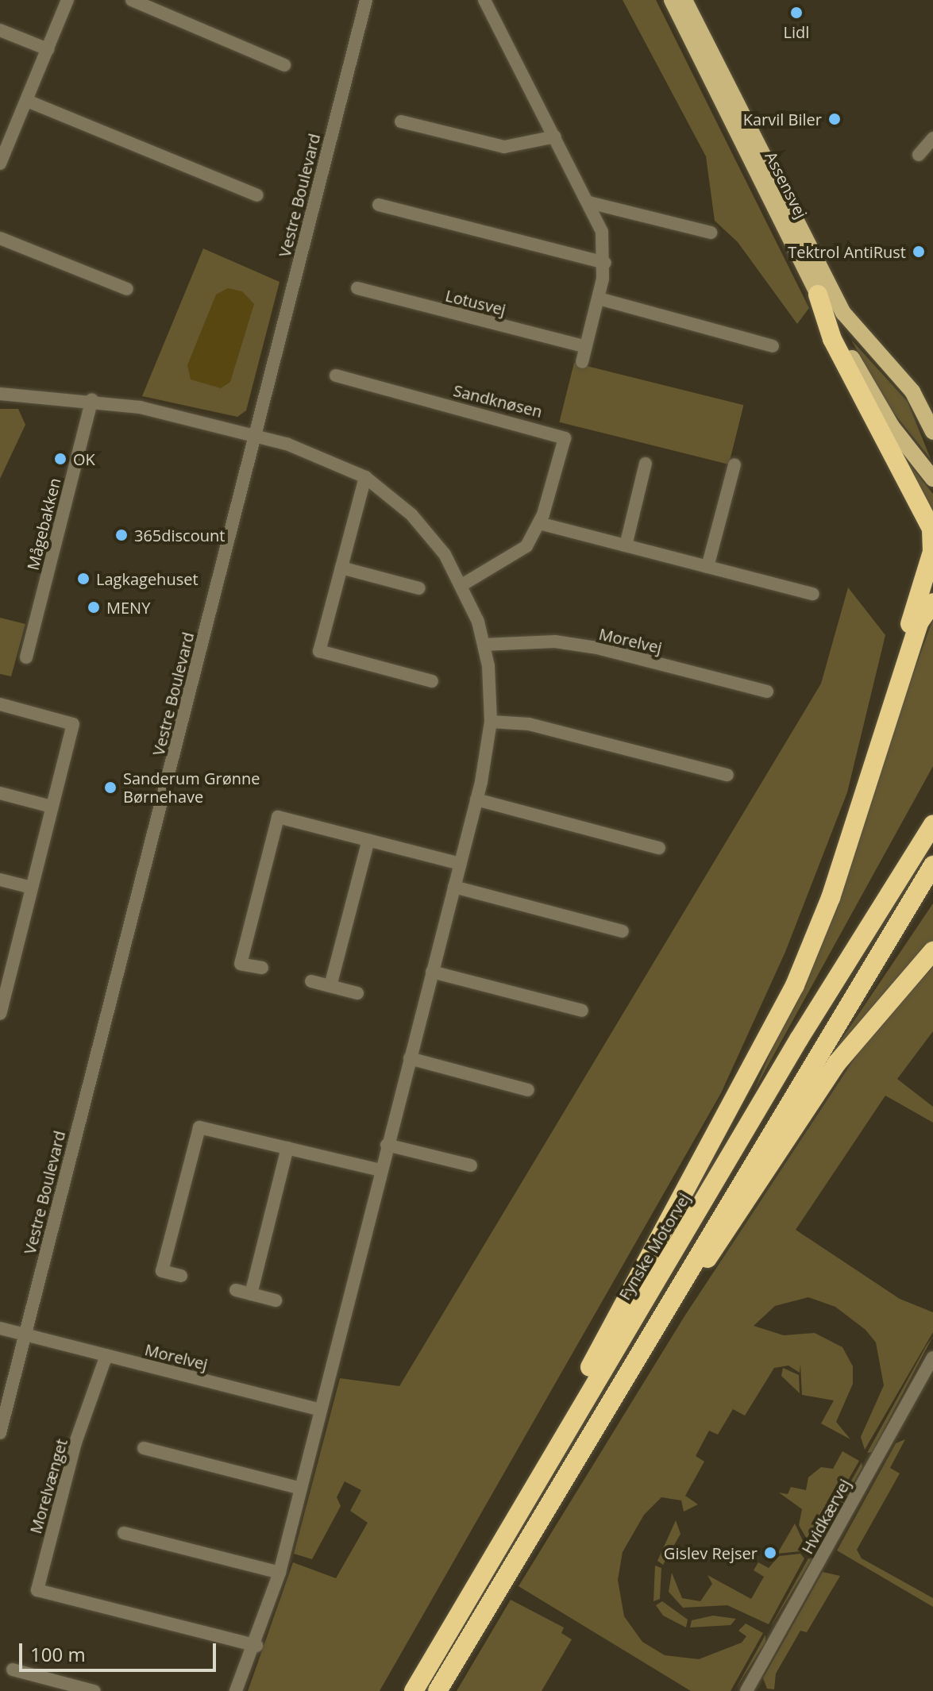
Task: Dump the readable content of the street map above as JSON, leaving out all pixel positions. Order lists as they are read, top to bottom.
{
  "streets": {
    "highway": ["Fynske Motorvej"],
    "main road": ["Assensvej"],
    "street": [
      "Vestre Boulevard",
      "Lotusvej",
      "Sandknøsen",
      "Mågebakken",
      "Morelvej",
      "Morelvænget",
      "Hvidkærvej"
    ]
  },
  "crossings": [
    ["Vestre Boulevard", "Morelvej"],
    ["Morelvej", "Morelvænget"]
  ],
  "places": [
    "Lidl",
    "Karvil Biler",
    "Tektrol AntiRust",
    "OK",
    "365discount",
    "Lagkagehuset",
    "MENY",
    "Sanderum Grønne Børnehave",
    "Gislev Rejser"
  ],
  "scale_bar": "100 m"
}
